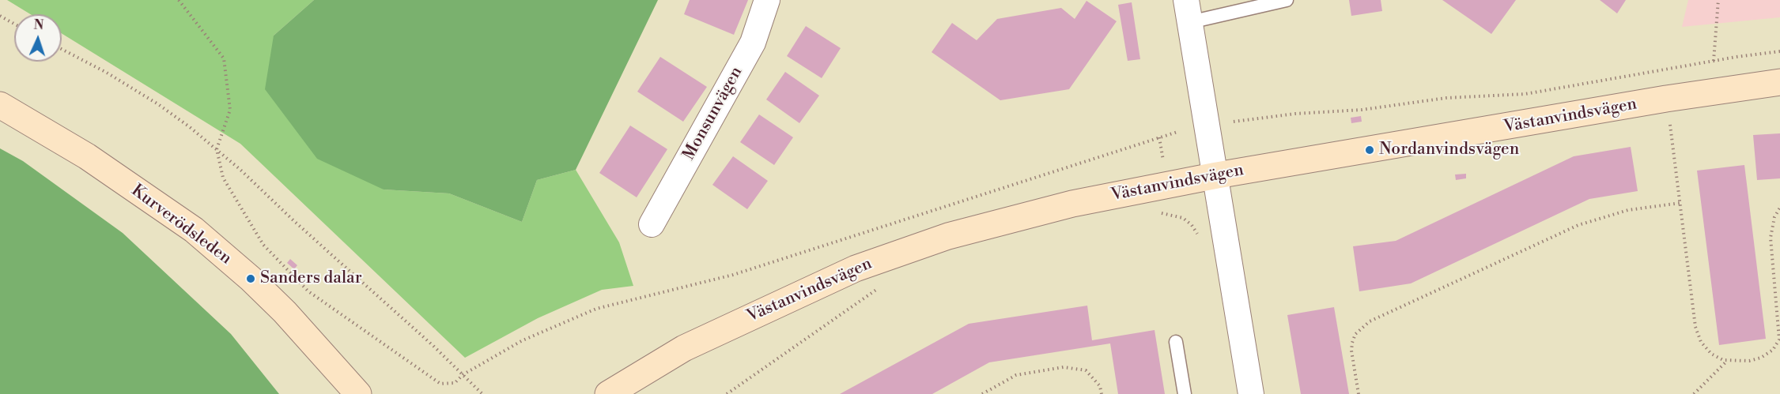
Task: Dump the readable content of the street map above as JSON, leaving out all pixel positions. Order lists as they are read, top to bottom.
{
  "streets": {
    "street": ["Monsunvägen", "Västanvindsvägen", "Kurverödsleden"]
  },
  "places": ["Nordanvindsvägen", "Sanders dalar"],
  "north": "top"
}
